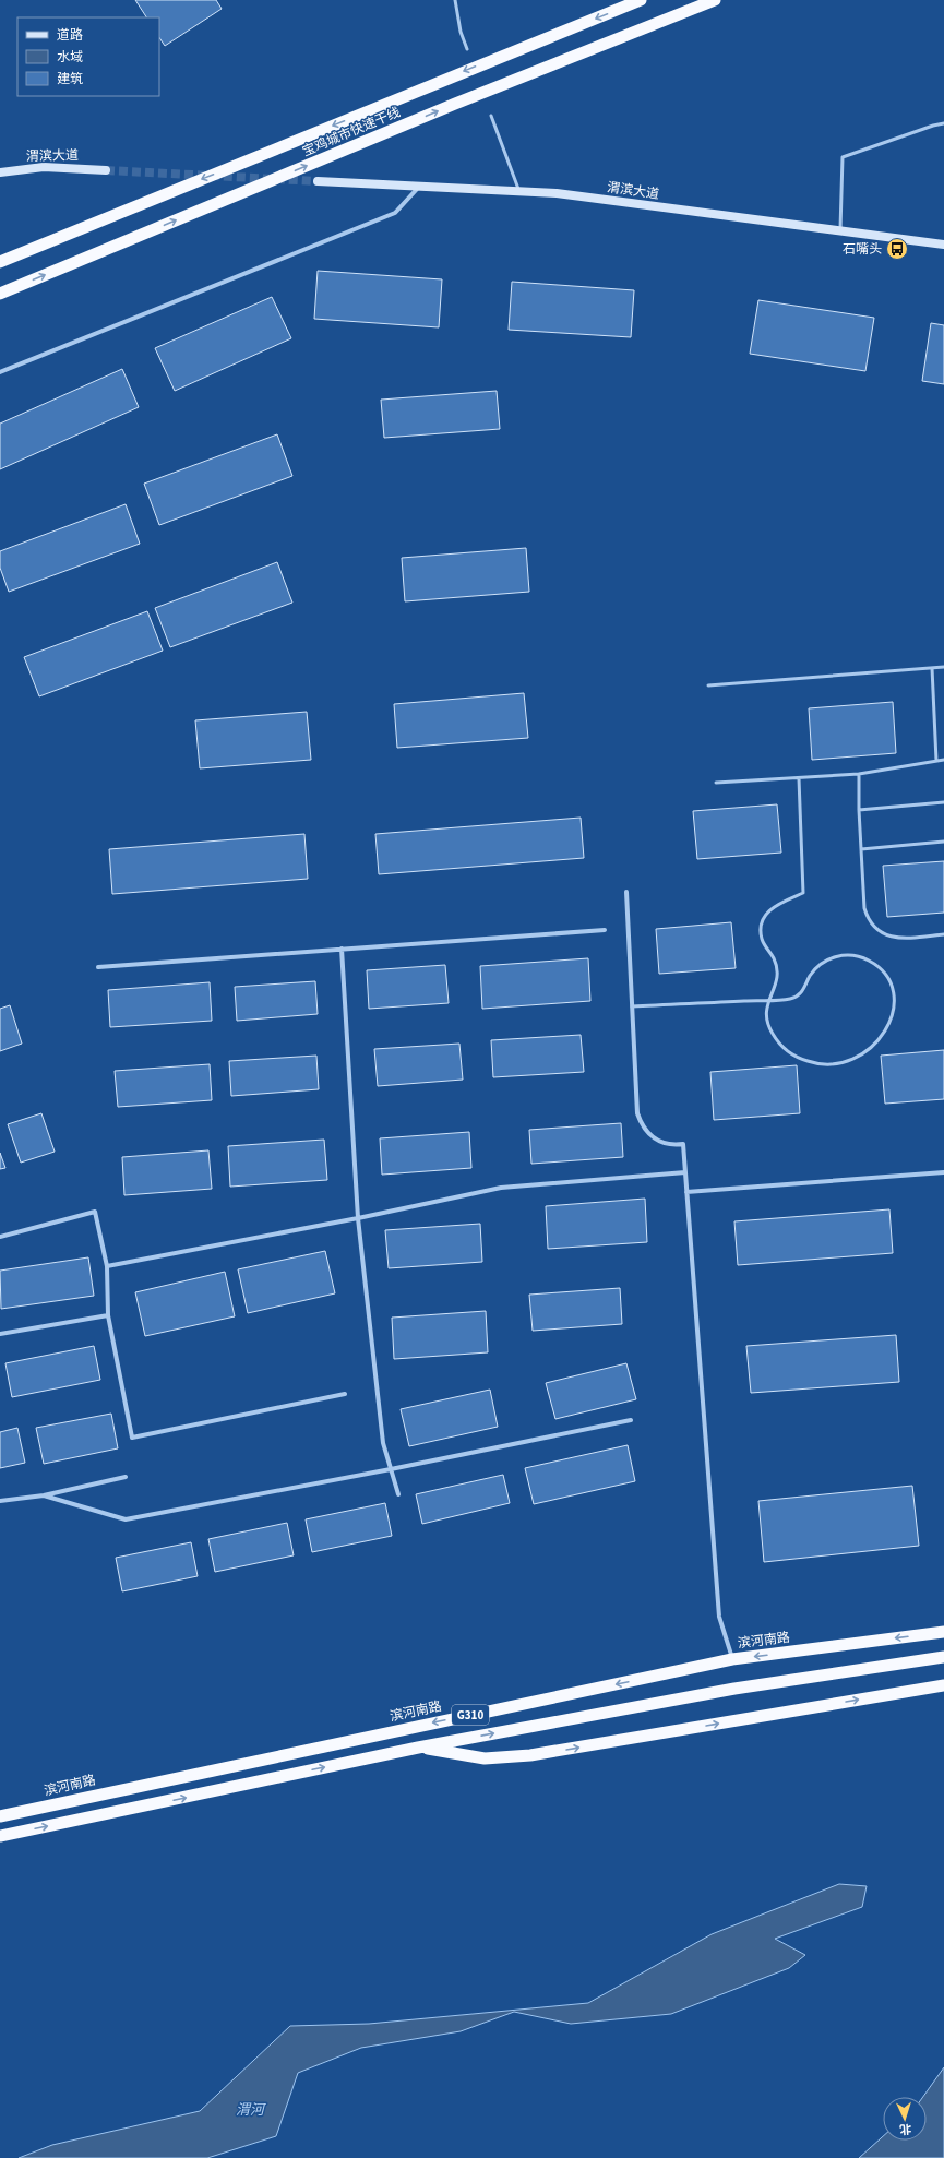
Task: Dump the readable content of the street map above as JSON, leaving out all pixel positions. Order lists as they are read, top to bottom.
{
  "streets": {
    "highway": ["宝鸡城市快速干线", "滨河南路", "G310"],
    "main road": ["渭滨大道"]
  },
  "water": ["渭河"],
  "places": {
    "bus stop": ["石嘴头"]
  },
  "legend": ["道路", "水域", "建筑"],
  "north": "bottom"
}
